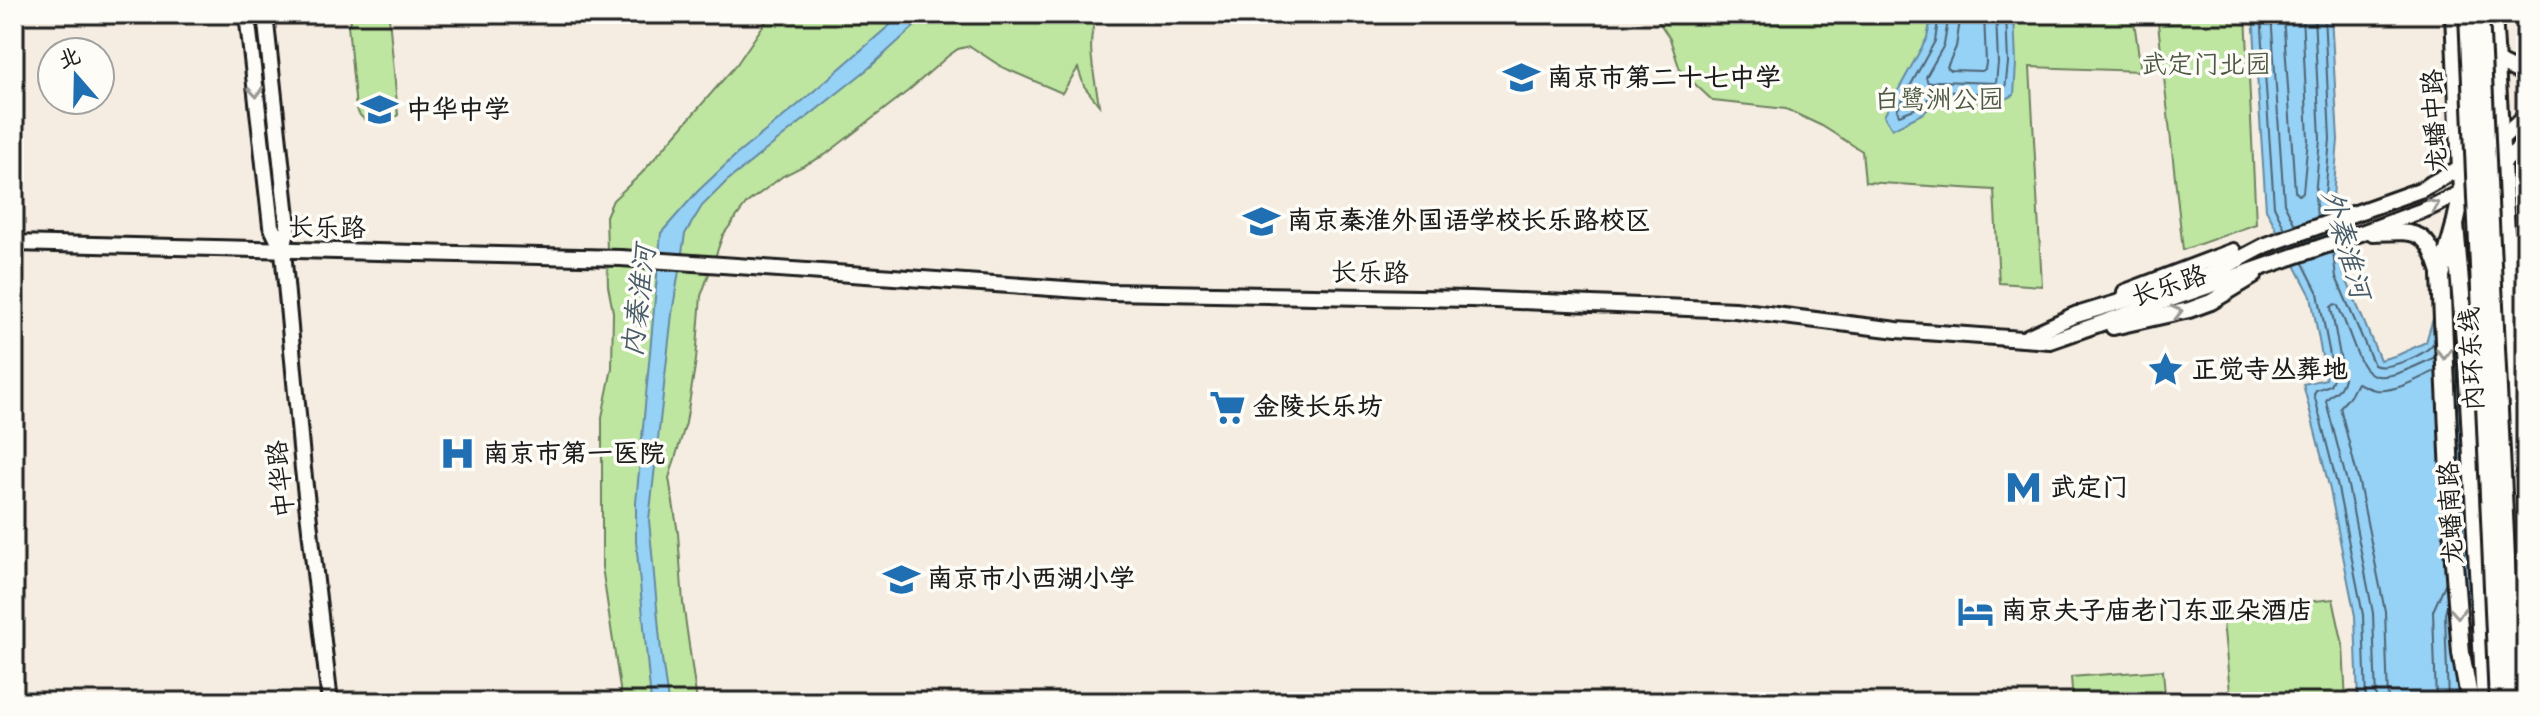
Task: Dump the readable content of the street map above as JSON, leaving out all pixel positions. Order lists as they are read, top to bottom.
{
  "streets": {
    "main road": [
      "龙蟠中路",
      "长乐路",
      "内环东线",
      "中华路",
      "龙蟠南路"
    ]
  },
  "crossings": [
    ["龙蟠中路", "长乐路"],
    ["龙蟠中路", "龙蟠南路"],
    ["长乐路", "中华路"]
  ],
  "water": ["外秦淮河", "内秦淮河"],
  "parks": ["武定门北园", "白鹭洲公园"],
  "places": {
    "school or university": [
      "南京市第二十七中学",
      "中华中学",
      "南京秦淮外国语学校长乐路校区",
      "南京市小西湖小学"
    ],
    "place": ["正觉寺丛葬地"],
    "supermarket": ["金陵长乐坊"],
    "hospital": ["南京市第一医院"],
    "metro station": ["武定门"],
    "hotel": ["南京夫子庙老门东亚朵酒店"]
  },
  "north": "top"
}
